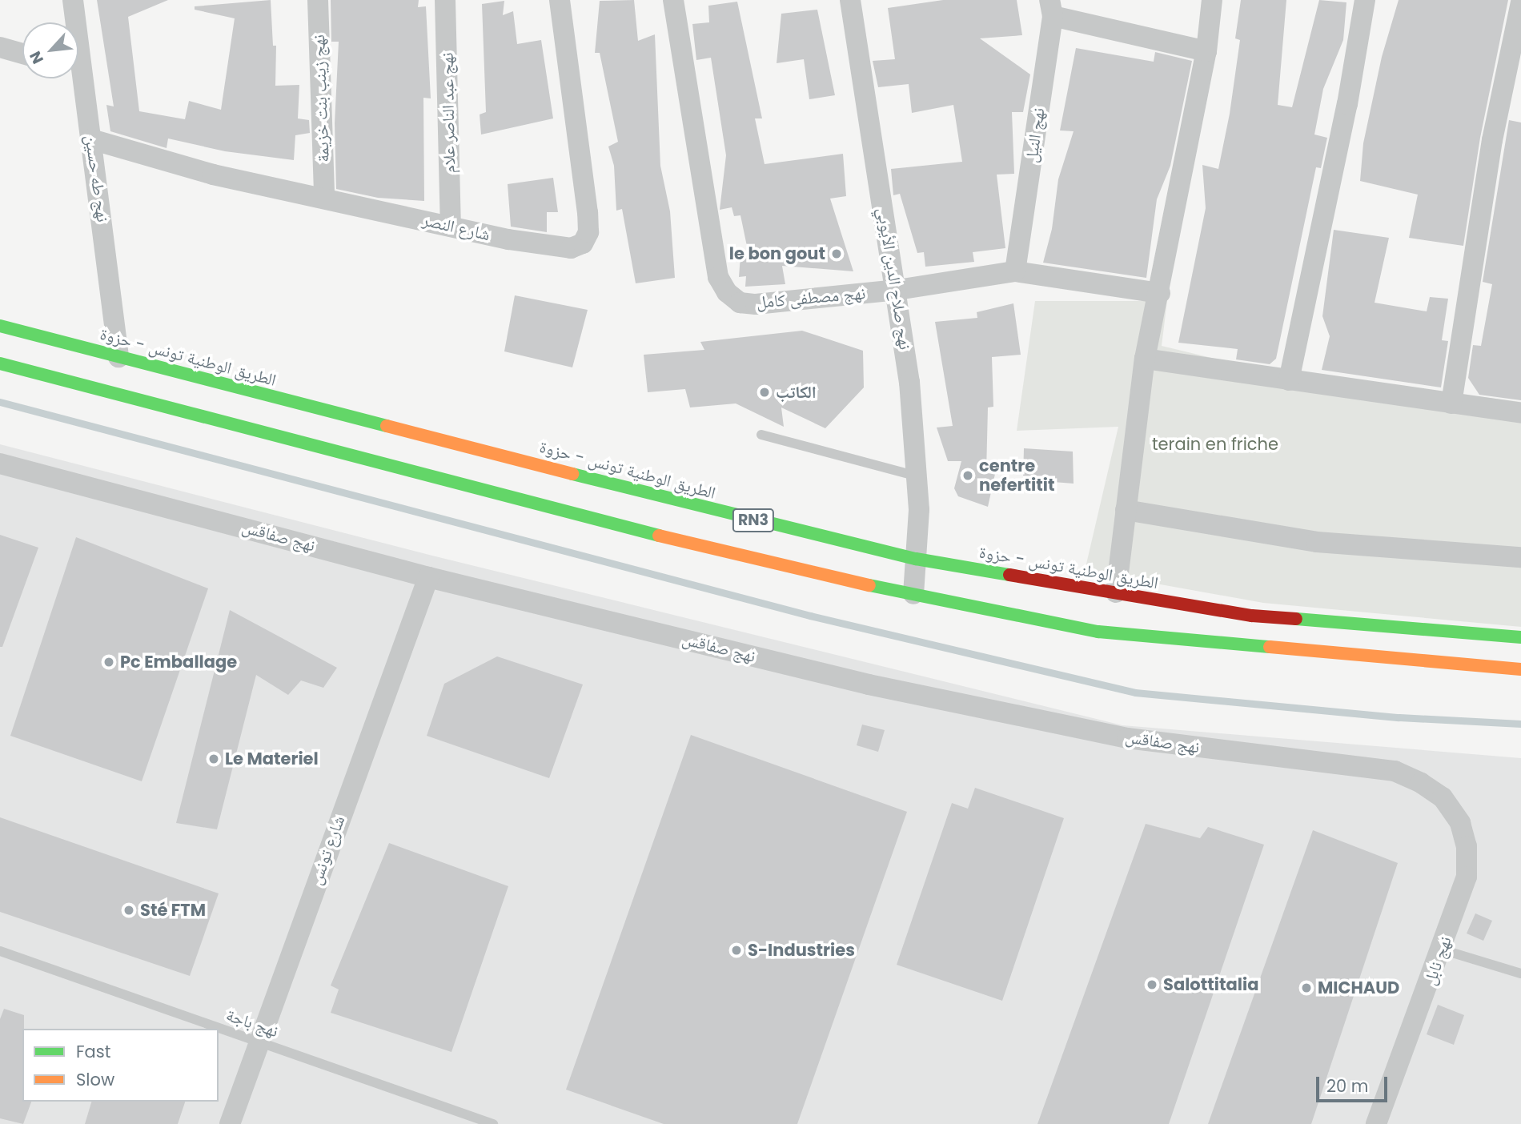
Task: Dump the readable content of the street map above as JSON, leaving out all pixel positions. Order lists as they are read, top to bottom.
{
  "streets": {
    "main road": ["الطريق الوطنية تونس - حزوة", "RN3"],
    "street": [
      "نهج زينب بنت خزيمة",
      "نهج عبد الناصر علام",
      "نهج النيل",
      "نهج طه حسين",
      "شارع النصر",
      "نهج صلاح الدين الأيوبي",
      "نهج مصطفى كامل",
      "نهج صفاقس",
      "شارع تونس",
      "نهج نابل"
    ],
    "lane": ["نهج باجة"]
  },
  "crossings": [
    ["نهج زينب بنت خزيمة", "شارع النصر"],
    ["نهج عبد الناصر علام", "شارع النصر"],
    ["نهج النيل", "نهج مصطفى كامل"],
    ["نهج طه حسين", "شارع النصر"],
    ["نهج طه حسين", "الطريق الوطنية تونس - حزوة"],
    ["نهج صلاح الدين الأيوبي", "نهج مصطفى كامل"],
    ["نهج صلاح الدين الأيوبي", "الطريق الوطنية تونس - حزوة"],
    ["نهج صلاح الدين الأيوبي", "RN3"],
    ["نهج صفاقس", "شارع تونس"],
    ["نهج صفاقس", "نهج نابل"],
    ["شارع تونس", "نهج باجة"]
  ],
  "parks": ["terain en friche"],
  "places": [
    "le bon gout",
    "الكاتب",
    "centre nefertitit",
    "Pc Emballage",
    "Le Materiel",
    "Sté FTM",
    "S-Industries",
    "Salottitalia",
    "MICHAUD"
  ],
  "legend": ["Fast", "Slow"],
  "scale_bar": "20 m",
  "north": "bottom left"
}
